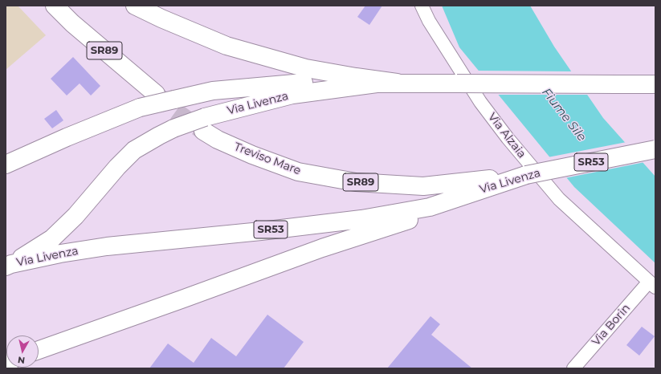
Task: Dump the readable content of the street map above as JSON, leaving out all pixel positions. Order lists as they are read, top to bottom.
{
  "streets": {
    "highway": [
      "SR89",
      "Via Livenza",
      "Treviso Mare",
      "SR53"
    ],
    "street": ["Via Alzaia", "Via Borin"]
  },
  "crossings": [
    ["Via Livenza", "Treviso Mare"],
    ["Via Alzaia", "Via Borin"]
  ],
  "water": ["Fiume Sile"],
  "north": "bottom"
}
